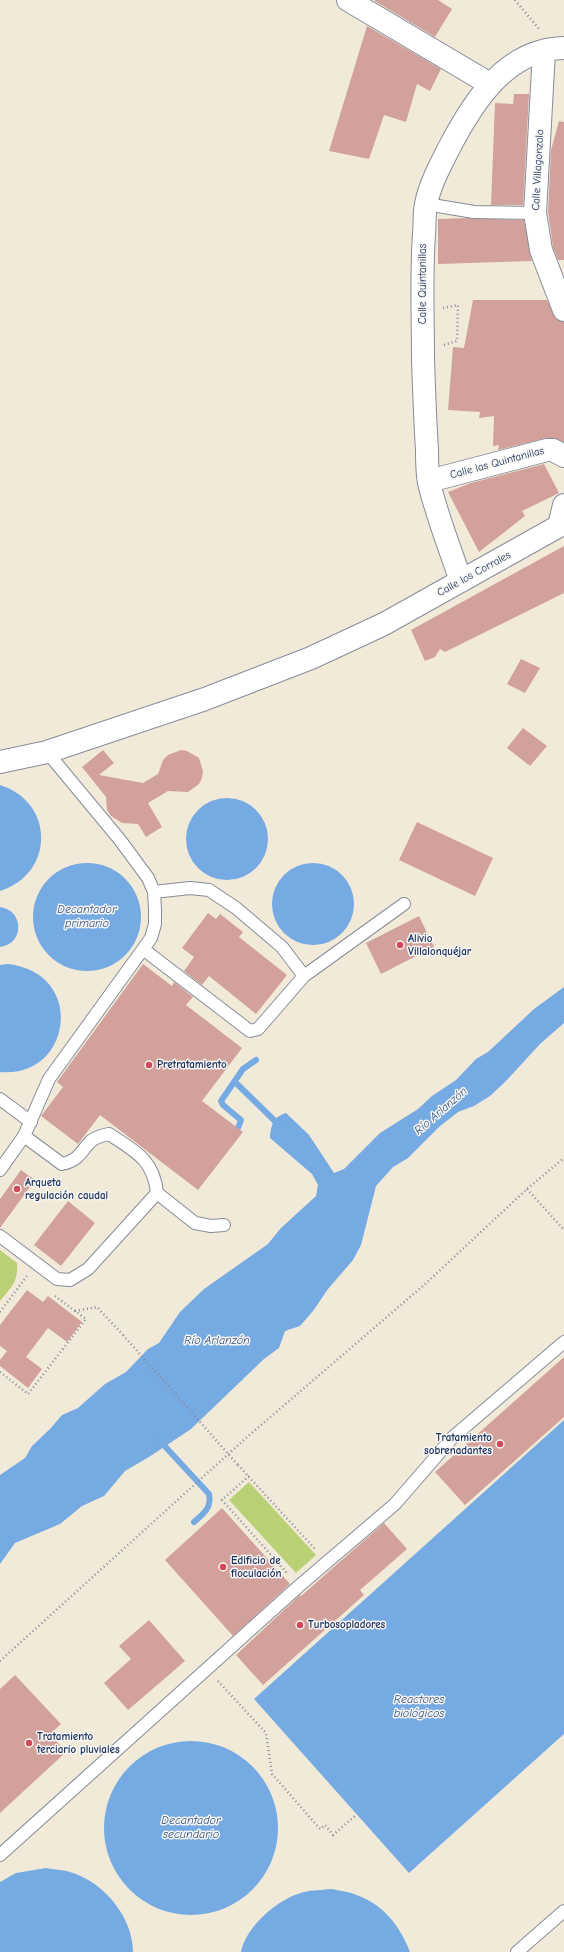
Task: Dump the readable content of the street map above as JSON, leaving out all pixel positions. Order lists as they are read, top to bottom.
{
  "streets": {
    "street": [
      "Calle Villagonzalo",
      "Calle Quintanillas",
      "Calle las Quintanillas",
      "Calle los Corrales"
    ]
  },
  "crossings": [
    ["Calle Villagonzalo", "Calle Quintanillas"],
    ["Calle Quintanillas", "Calle las Quintanillas"],
    ["Calle Quintanillas", "Calle los Corrales"]
  ],
  "water": [
    "Decantador primario",
    "Río Arlanzón",
    "Reactores biológicos",
    "Decantador secundario"
  ],
  "places": [
    "Alivio Villalonquéjar",
    "Pretratamiento",
    "Arqueta regulación caudal",
    "Tratamiento sobrenadantes",
    "Edificio de floculación",
    "Turbosopladores",
    "Tratamiento terciario pluviales"
  ]
}
